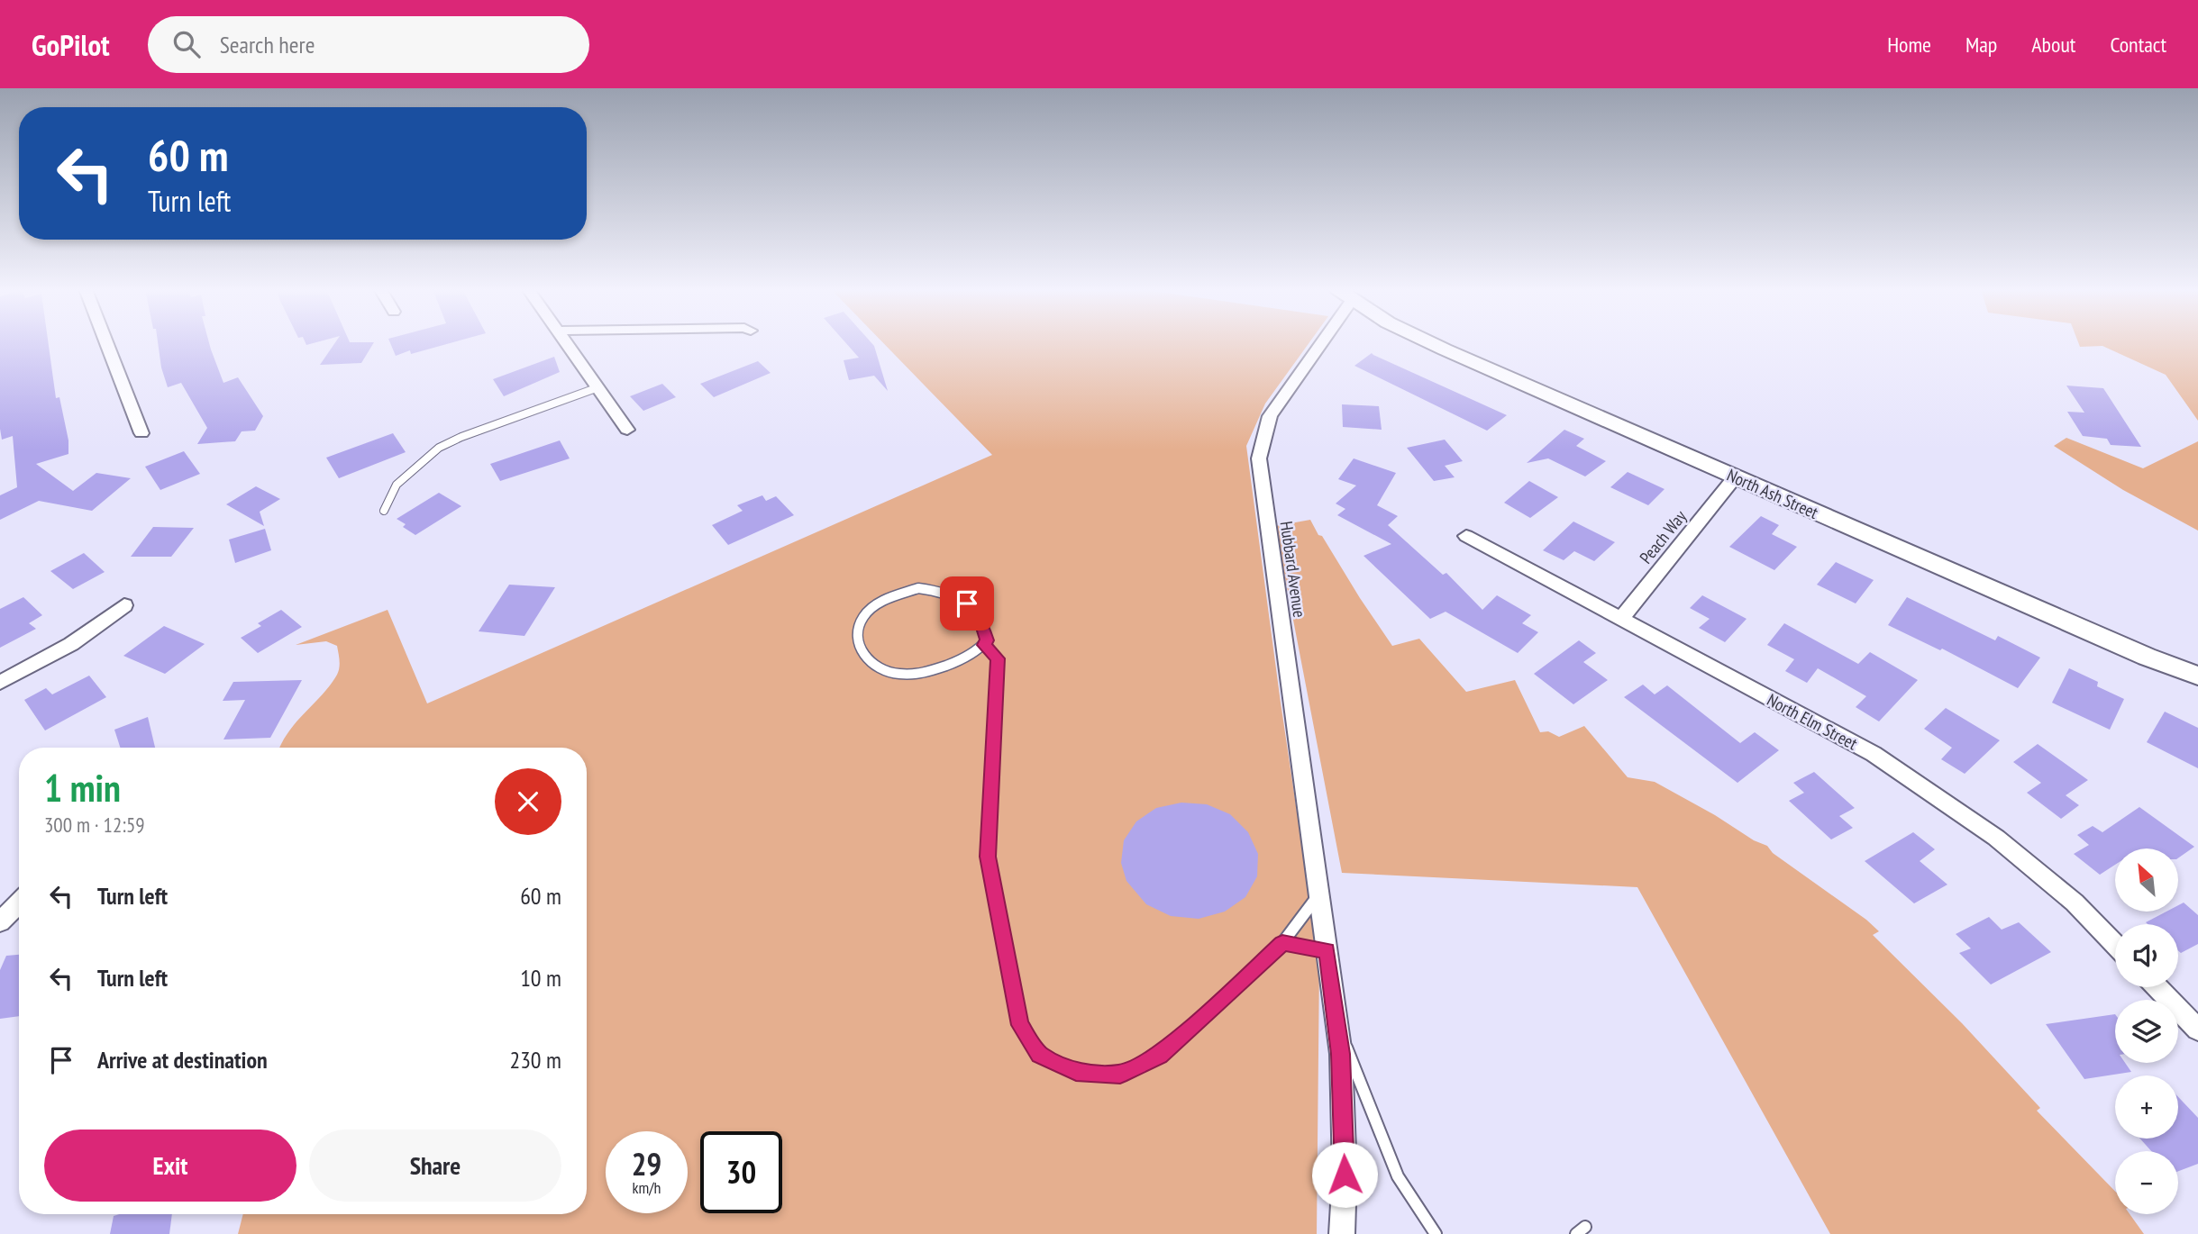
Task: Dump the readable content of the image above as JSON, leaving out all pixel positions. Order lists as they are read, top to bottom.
{
  "streets": {
    "main road": ["North Ash Street"],
    "street": ["Peach Way", "Hubbard Avenue", "North Elm Street"]
  },
  "crossings": [
    ["North Ash Street", "Peach Way"],
    ["Peach Way", "North Elm Street"]
  ],
  "north": "top left",
  "page": {
    "header": "GoPilot",
    "search": "Search here",
    "nav": [
      "Home",
      "Map",
      "About",
      "Contact"
    ],
    "turn": ["60 m", "Turn left"],
    "heading": ["1 min", "300 m · 12:59"],
    "map_buttons": ["+", "−"],
    "list": [
      {
        "name": "Turn left",
        "value": "60 m"
      },
      {
        "name": "Turn left",
        "value": "10 m"
      },
      {
        "name": "Arrive at destination",
        "value": "230 m"
      }
    ],
    "buttons": ["Exit", "Share"],
    "speed": "29 km/h",
    "limit": "30"
  }
}
